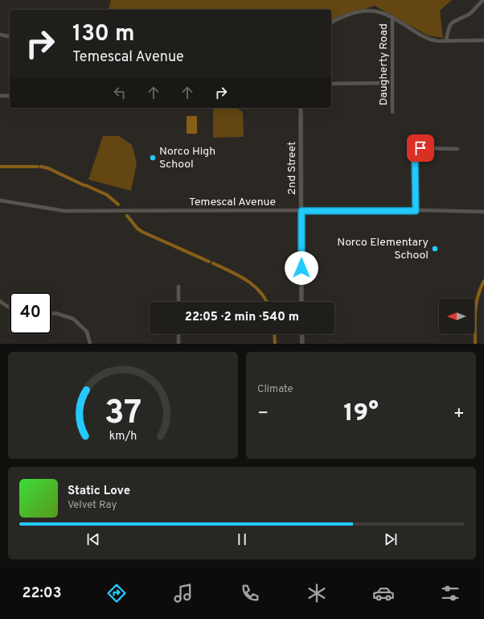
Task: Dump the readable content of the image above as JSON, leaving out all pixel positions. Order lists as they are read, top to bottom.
{
  "streets": {
    "street": ["Daugherty Road", "2nd Street", "Temescal Avenue"]
  },
  "crossings": [
    ["2nd Street", "Temescal Avenue"]
  ],
  "places": ["Norco High School", "Norco Elementary School"],
  "north": "left",
  "page": {
    "turn": ["130 m", "Temescal Avenue"],
    "limit": "40",
    "trip": "22:05 · 2 min · 540 m",
    "tile": "Climate",
    "heat": ["−", "19°", "+"],
    "song": ["Static Love", "Velvet Ray"],
    "tabs": "22:03",
    "gauge": ["37", "km/h"]
  }
}
